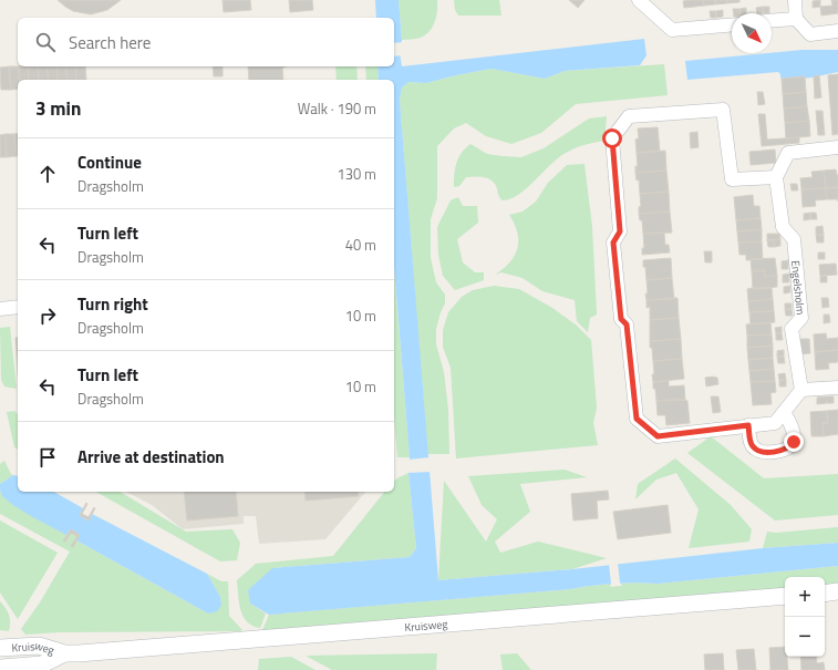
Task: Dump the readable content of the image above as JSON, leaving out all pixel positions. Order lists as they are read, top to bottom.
{
  "streets": {
    "street": ["Engelsholm", "Kruisweg"]
  },
  "north": "bottom right",
  "page": {
    "search": "Search here",
    "heading": ["3 min", "Walk · 190 m"],
    "list": [
      ["Continue", "Dragsholm", "130 m"],
      ["Turn left", "Dragsholm", "40 m"],
      ["Turn right", "Dragsholm", "10 m"],
      ["Turn left", "Dragsholm", "10 m"],
      "Arrive at destination"
    ],
    "map_buttons": ["+", "−"]
  }
}
